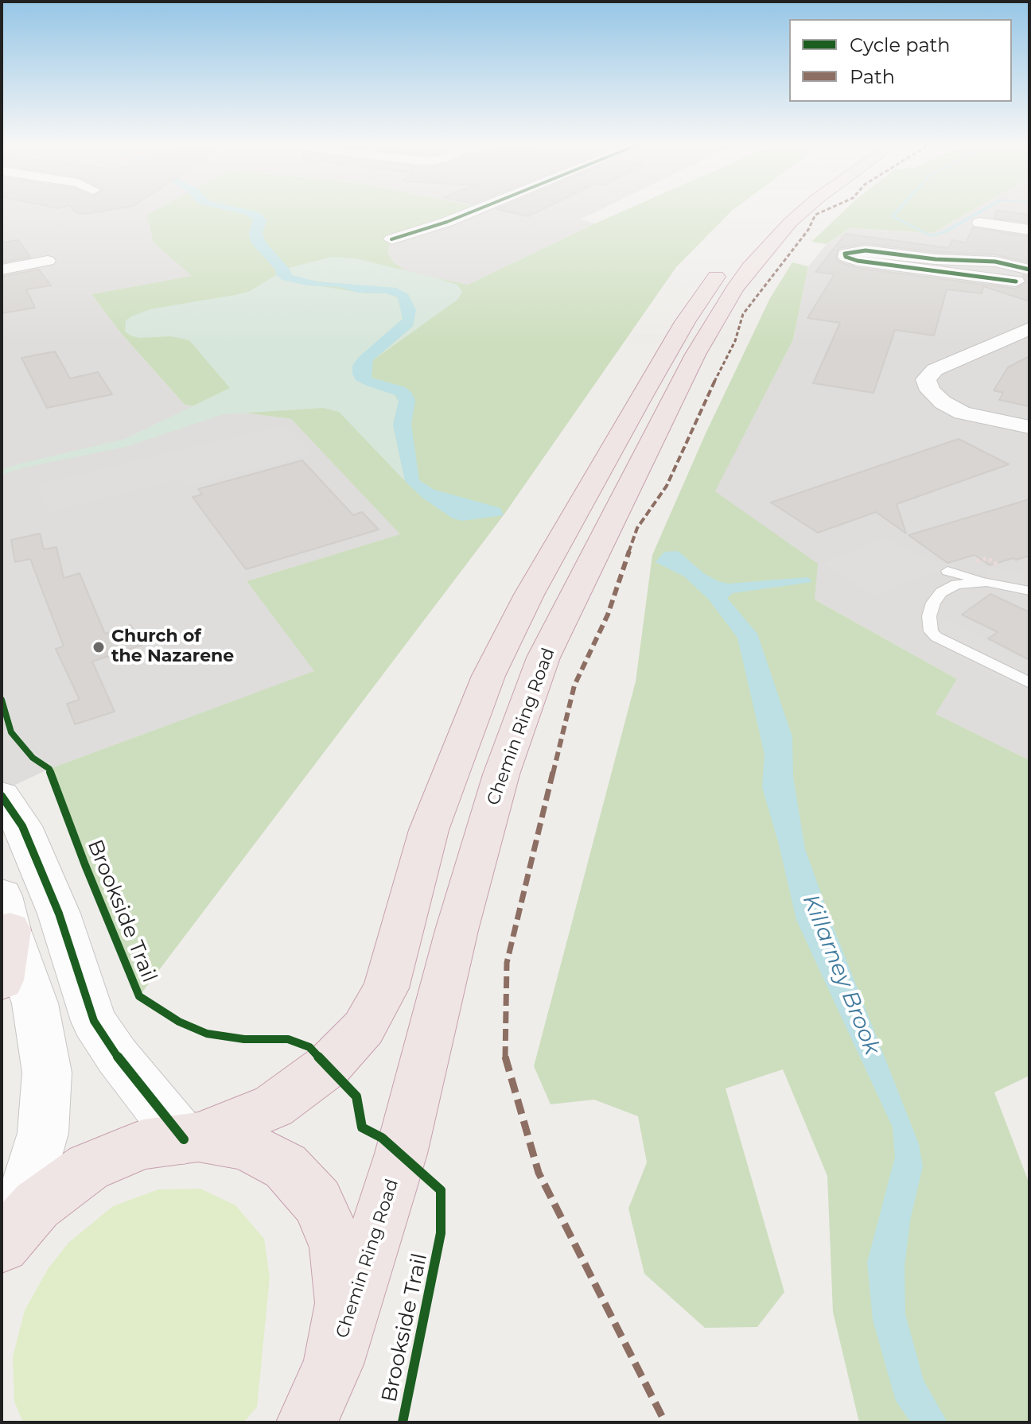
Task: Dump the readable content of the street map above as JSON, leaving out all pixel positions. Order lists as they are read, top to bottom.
{
  "streets": {
    "highway": ["Chemin Ring Road"],
    "cycle path": ["Brookside Trail"]
  },
  "water": ["Killarney Brook"],
  "places": ["Church of the Nazarene"],
  "legend": ["Cycle path", "Path"]
}
